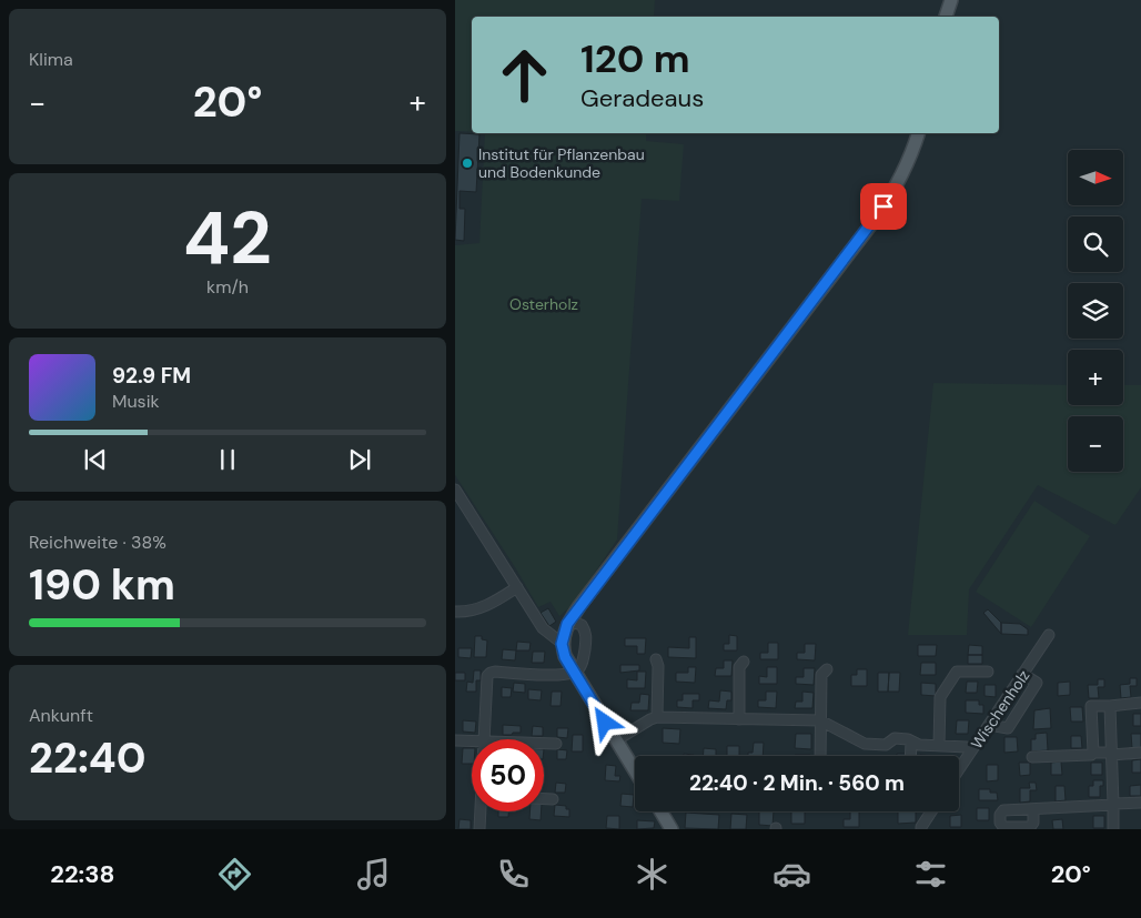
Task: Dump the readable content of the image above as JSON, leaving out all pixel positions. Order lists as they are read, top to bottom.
{
  "streets": {
    "street": ["Wischenholz"]
  },
  "parks": ["Osterholz"],
  "places": ["Institut für Pflanzenbau und Bodenkunde"],
  "north": "right",
  "page": {
    "tile": [
      "Klima",
      ["42", "km/h"],
      ["Reichweite · 38%", "190 km"],
      ["Ankunft", "22:40"]
    ],
    "turn": ["120 m", "Geradeaus"],
    "heat": ["−", "20°", "+"],
    "map_buttons": ["+", "−"],
    "song": ["92.9 FM", "Musik"],
    "limit": "50",
    "trip": "22:40 · 2 Min. · 560 m",
    "tabs": ["22:38", "20°"]
  }
}
